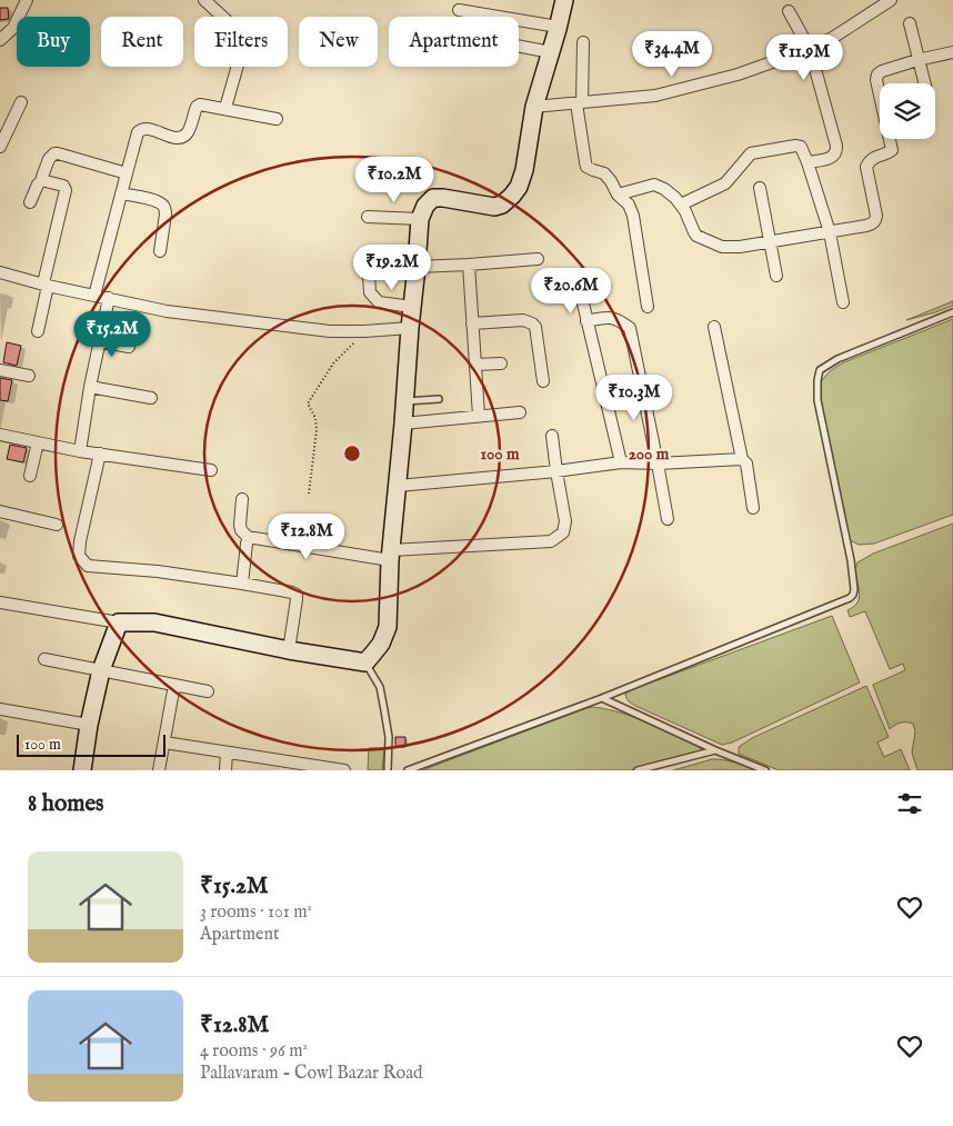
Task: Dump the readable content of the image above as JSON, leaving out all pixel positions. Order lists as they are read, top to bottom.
{
  "scale_bar": "100 m",
  "page": {
    "chip": [
      "Buy",
      "Rent",
      "Filters",
      "New",
      "Apartment"
    ],
    "price": [
      "₹34.4M",
      "₹11.9M",
      "₹10.2M",
      "₹19.2M",
      "₹20.6M",
      "₹15.2M",
      "₹10.3M",
      "₹12.8M"
    ],
    "scale": "100 m",
    "heading": "8 homes",
    "list": [
      {
        "name": "₹15.2M",
        "note": "3 rooms · 101 m² · Apartment"
      },
      {
        "name": "₹12.8M",
        "note": "4 rooms · 96 m² · Pallavaram - Cowl Bazar Road"
      }
    ]
  },
  "rings": ["100 m", "200 m"]
}
